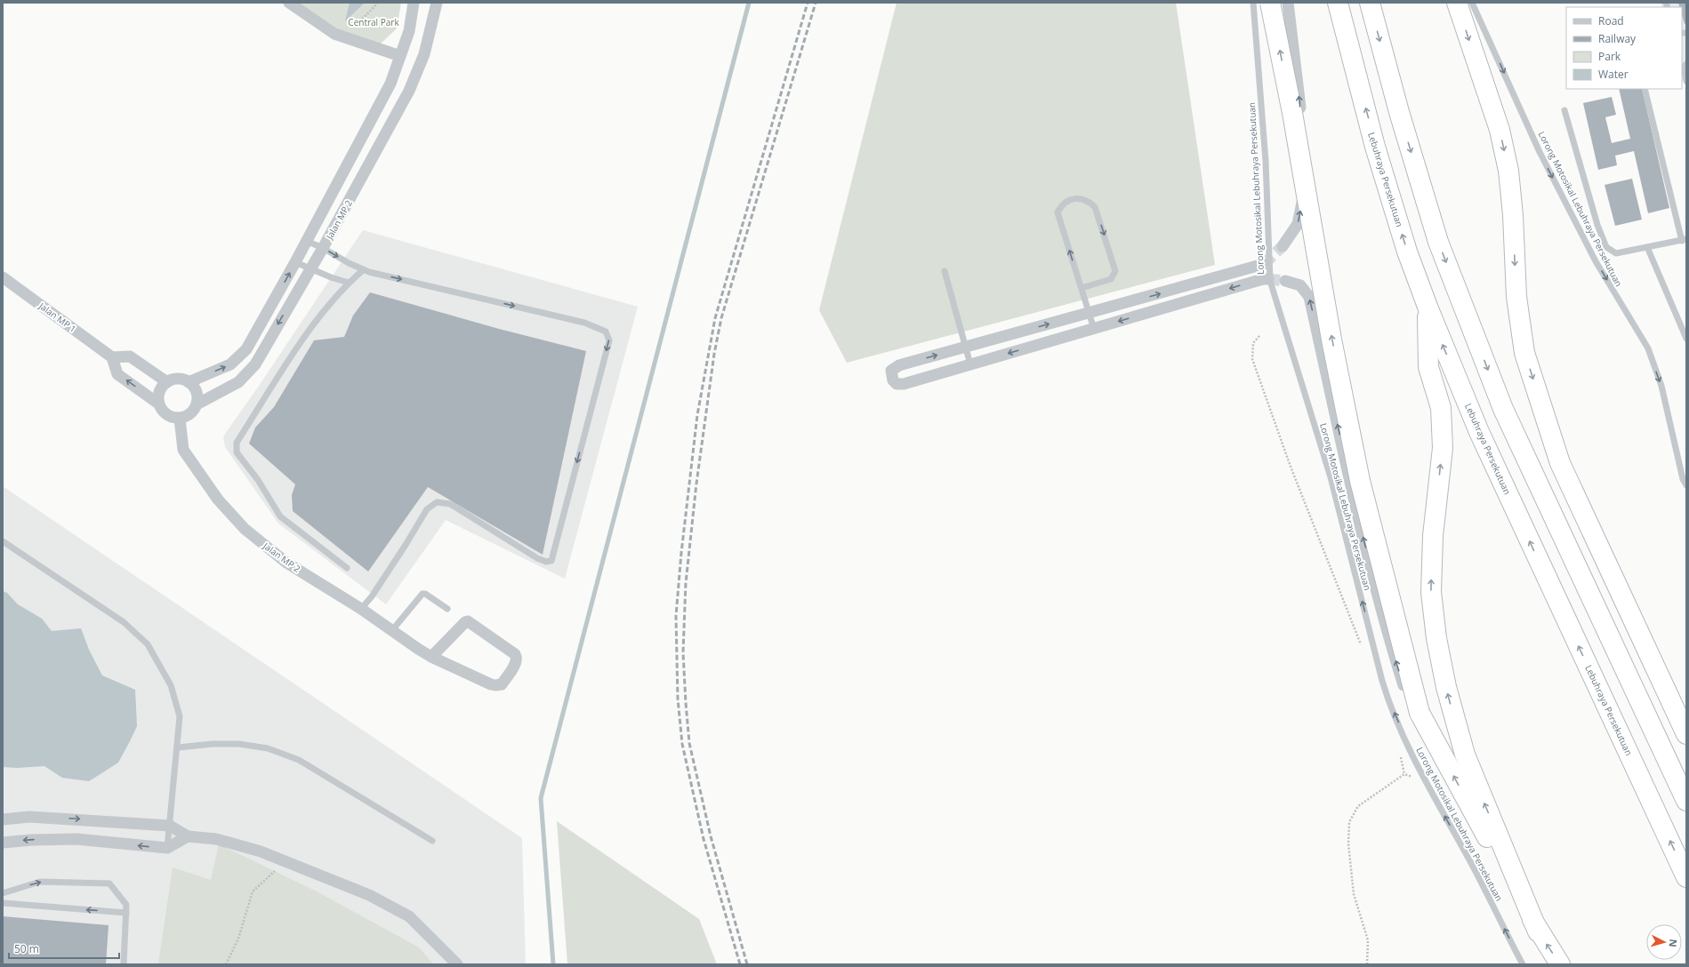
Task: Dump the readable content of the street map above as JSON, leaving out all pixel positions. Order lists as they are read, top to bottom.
{
  "streets": {
    "highway": ["Lebuhraya Persekutuan"],
    "street": ["Jalan MP 2", "Jalan MP 1"],
    "lane": ["Lorong Motosikal Lebuhraya Persekutuan"]
  },
  "parks": ["Central Park"],
  "legend": [
    "Road",
    "Railway",
    "Park",
    "Water"
  ],
  "scale_bar": "50 m",
  "north": "right"
}
